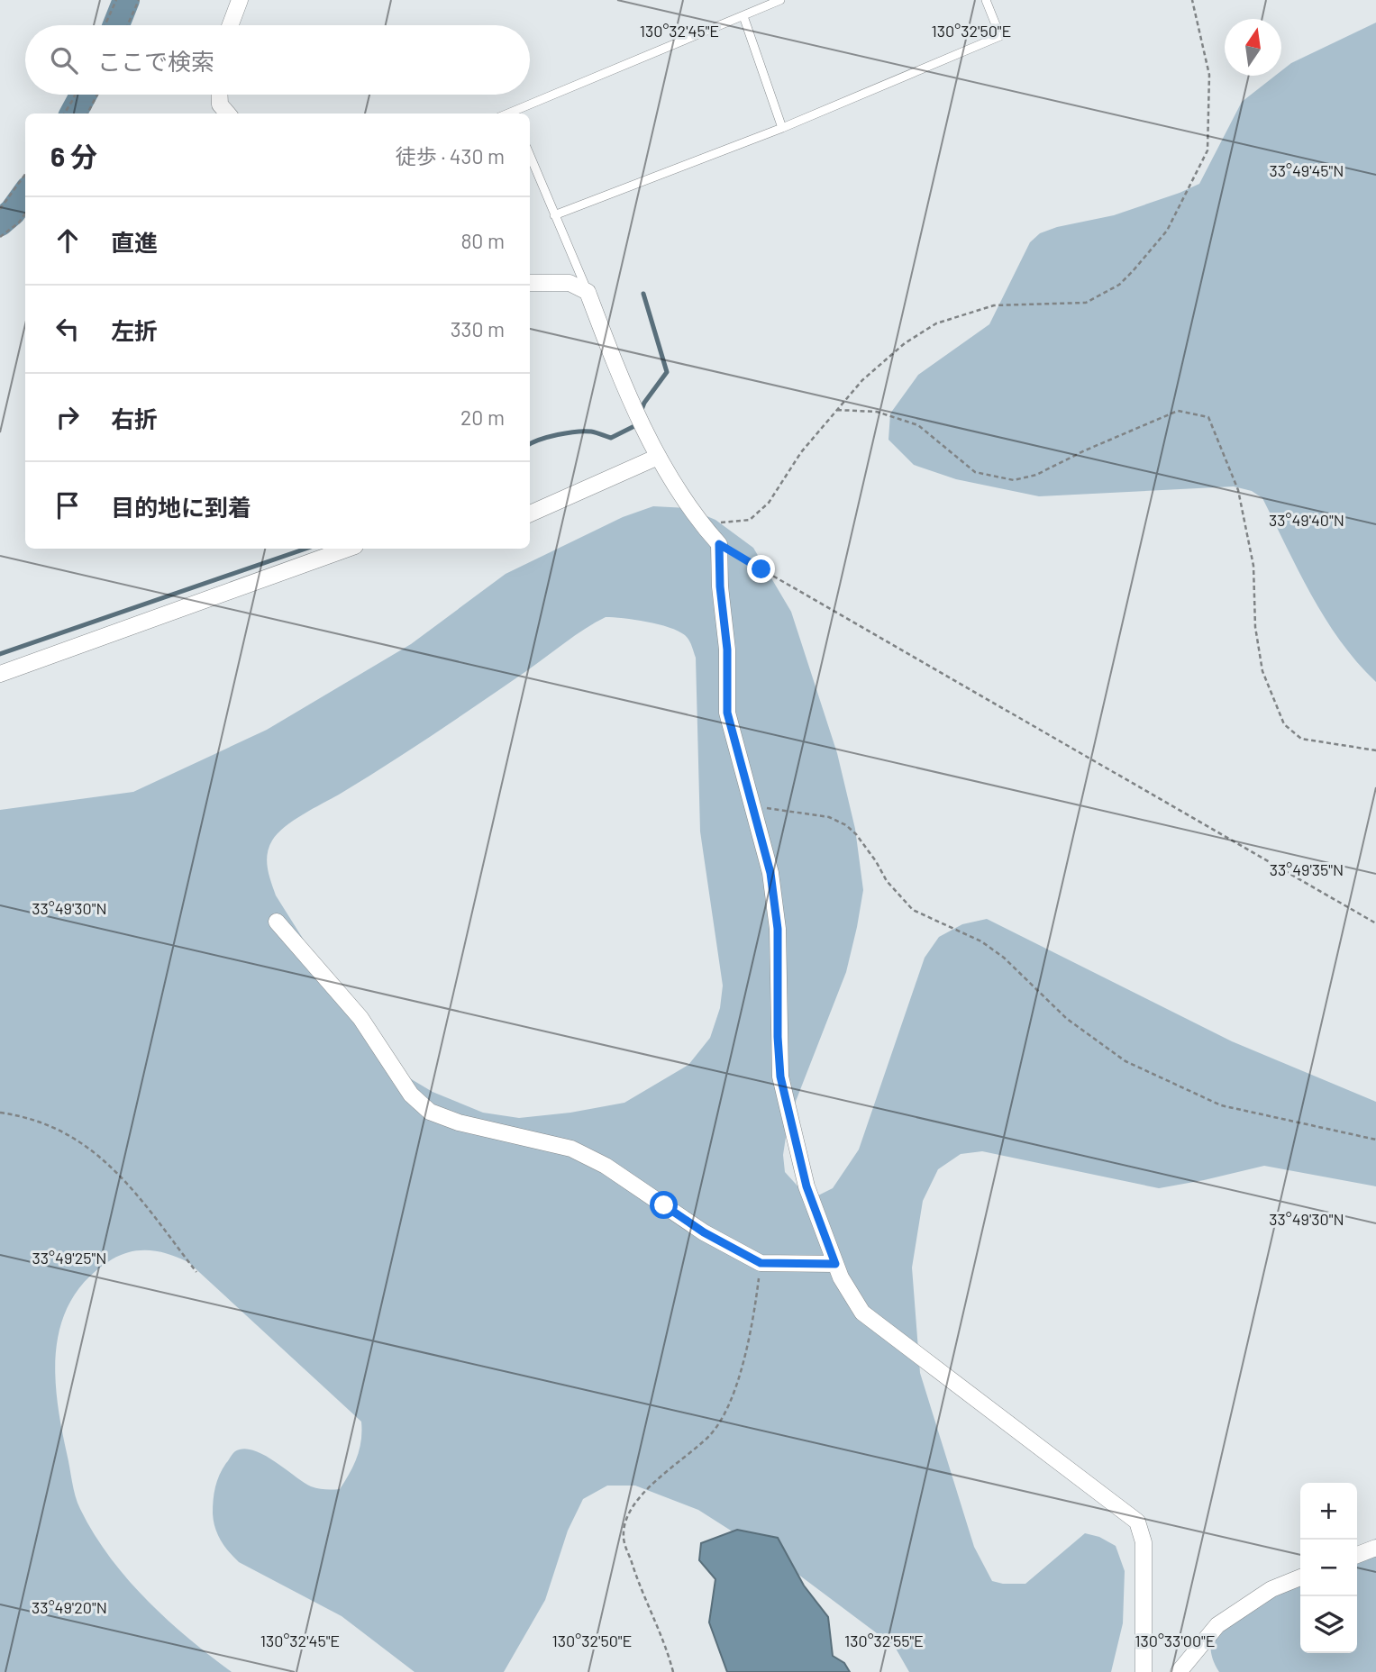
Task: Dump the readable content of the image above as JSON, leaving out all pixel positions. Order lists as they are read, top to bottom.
{
  "north": "top",
  "page": {
    "search": "ここで検索",
    "heading": ["6 分", "徒歩 · 430 m"],
    "list": [
      ["直進", "80 m"],
      ["左折", "330 m"],
      ["右折", "20 m"],
      "目的地に到着"
    ],
    "map_buttons": ["+", "−"]
  },
  "coordinates": [
    "130°32'45\"E",
    "130°32'50\"E",
    "33°49'45\"N",
    "33°49'40\"N",
    "33°49'35\"N",
    "33°49'30\"N",
    "33°49'25\"N",
    "33°49'20\"N",
    "130°32'55\"E",
    "130°33'00\"E"
  ]
}
